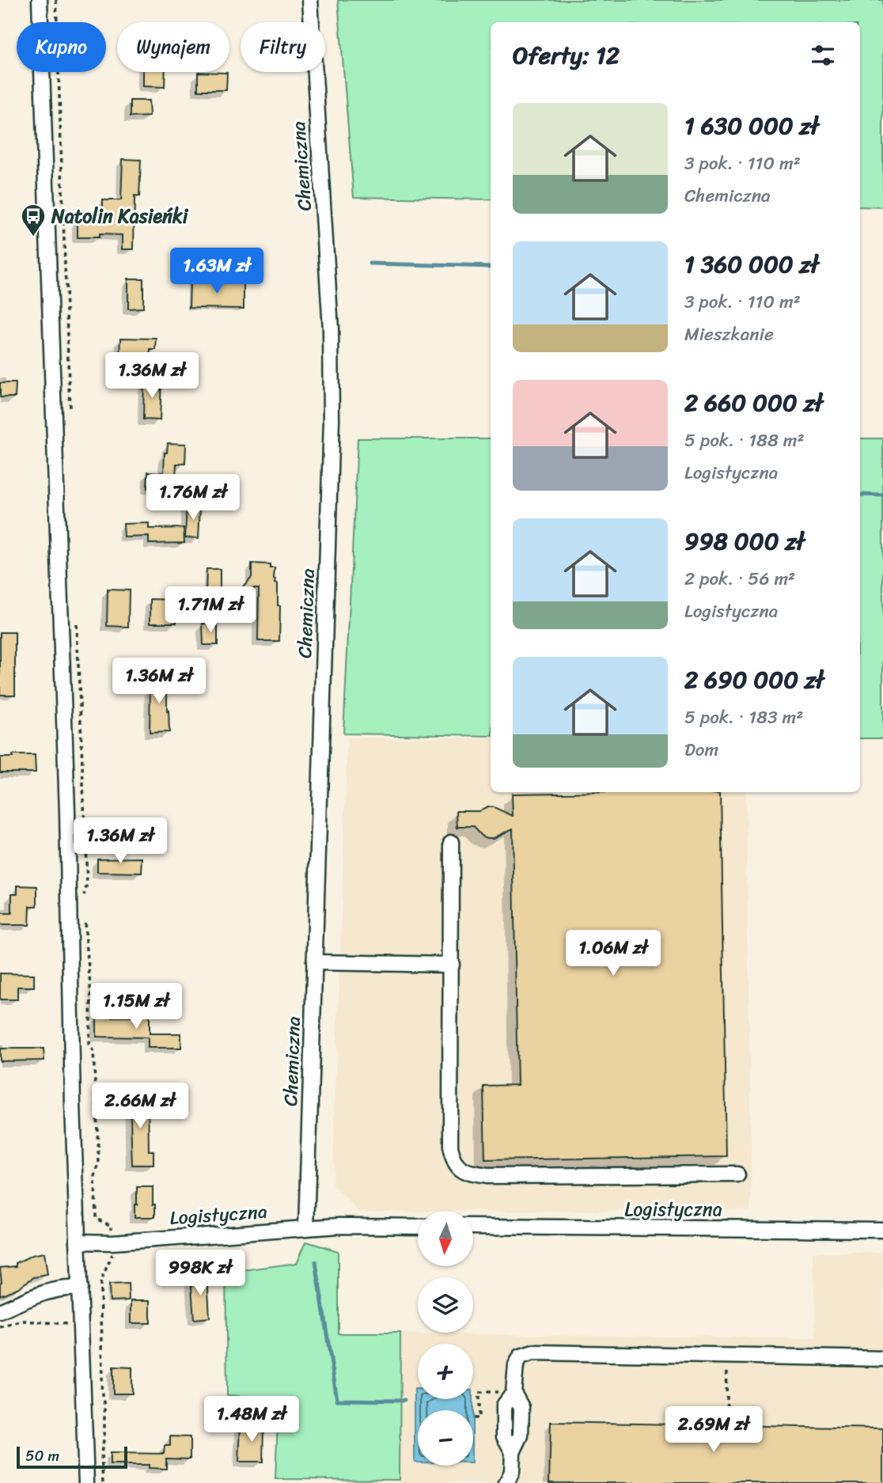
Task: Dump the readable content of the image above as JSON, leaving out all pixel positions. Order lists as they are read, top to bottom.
{
  "streets": {
    "street": ["Chemiczna", "Logistyczna"]
  },
  "crossings": [
    ["Chemiczna", "Logistyczna"]
  ],
  "places": {
    "bus stop": ["Natolin Kasieńki"]
  },
  "scale_bar": "50 m",
  "north": "bottom",
  "page": {
    "chip": ["Kupno", "Wynajem", "Filtry"],
    "heading": "Oferty: 12",
    "list": [
      {
        "name": "1 630 000 zł",
        "note": "3 pok. · 110 m² · Chemiczna"
      },
      {
        "name": "1 360 000 zł",
        "note": "3 pok. · 110 m² · Mieszkanie"
      },
      {
        "name": "2 660 000 zł",
        "note": "5 pok. · 188 m² · Logistyczna"
      },
      {
        "name": "998 000 zł",
        "note": "2 pok. · 56 m² · Logistyczna"
      },
      {
        "name": "2 690 000 zł",
        "note": "5 pok. · 183 m² · Dom"
      }
    ],
    "price": [
      "1.63M zł",
      "1.36M zł",
      "1.76M zł",
      "1.71M zł",
      "1.36M zł",
      "1.36M zł",
      "1.06M zł",
      "1.15M zł",
      "2.66M zł",
      "998K zł",
      "1.48M zł",
      "2.69M zł"
    ],
    "map_buttons": ["+", "−"],
    "scale": "50 m"
  }
}
